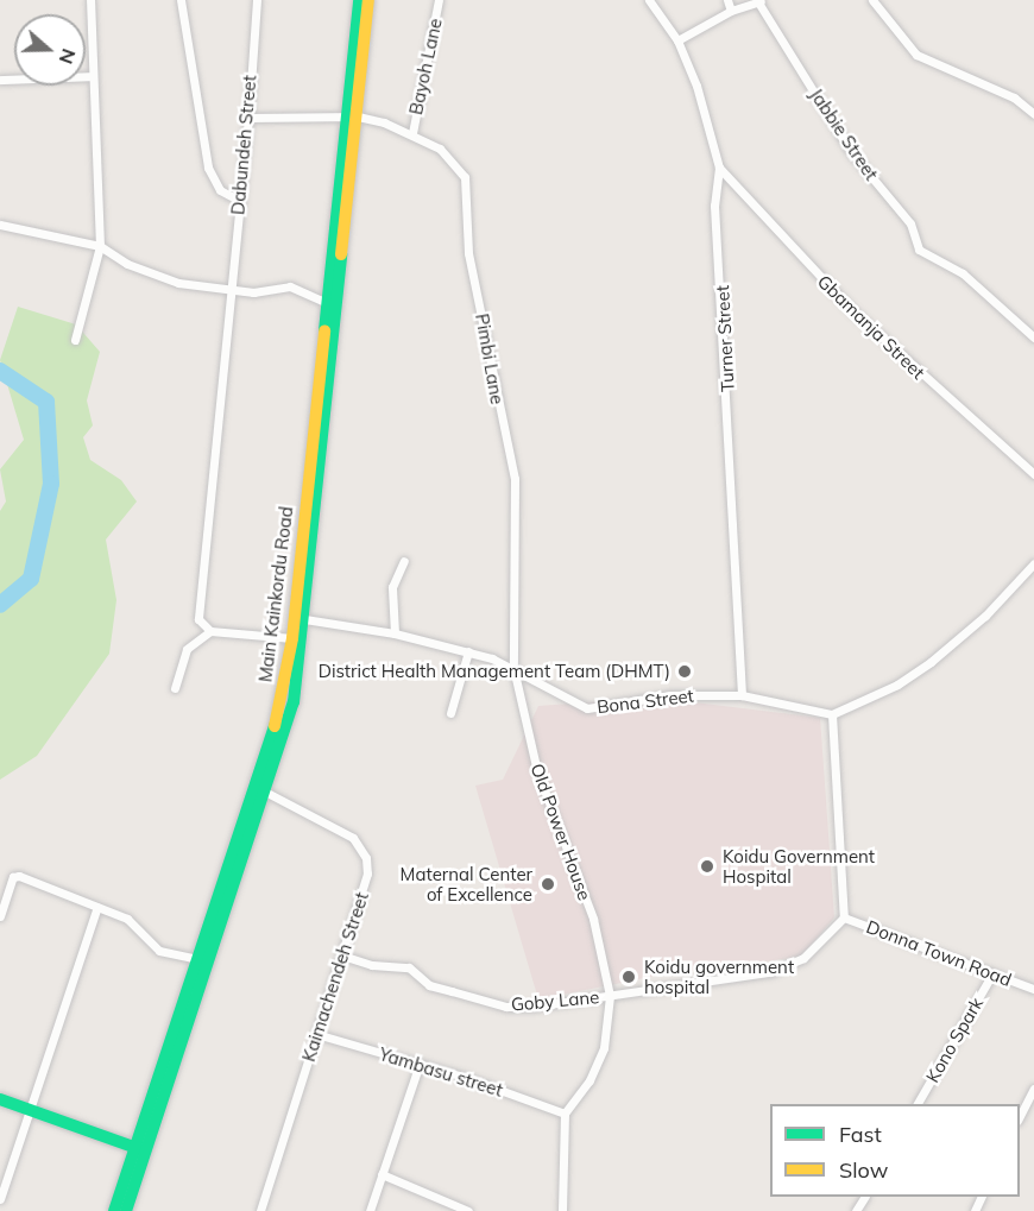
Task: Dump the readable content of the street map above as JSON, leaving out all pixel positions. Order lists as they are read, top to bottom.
{
  "streets": {
    "main road": ["Main Kainkordu Road"],
    "street": [
      "Bayoh Lane",
      "Jabbie Street",
      "Dabundeh Street",
      "Gbamanja Street",
      "Turner Street",
      "Pimbi Lane",
      "Bona Street",
      "Old Power House",
      "Donna Town Road",
      "Kaimachendeh Street",
      "Goby Lane",
      "Kono Spark",
      "Yambasu street"
    ]
  },
  "crossings": [
    ["Bayoh Lane", "Pimbi Lane"],
    ["Dabundeh Street", "Pimbi Lane"],
    ["Gbamanja Street", "Turner Street"],
    ["Turner Street", "Bona Street"],
    ["Pimbi Lane", "Main Kainkordu Road"],
    ["Pimbi Lane", "Bona Street"],
    ["Pimbi Lane", "Old Power House"],
    ["Main Kainkordu Road", "Bona Street"],
    ["Main Kainkordu Road", "Kaimachendeh Street"],
    ["Bona Street", "Old Power House"],
    ["Old Power House", "Goby Lane"],
    ["Old Power House", "Yambasu street"],
    ["Donna Town Road", "Goby Lane"],
    ["Donna Town Road", "Kono Spark"],
    ["Kaimachendeh Street", "Goby Lane"],
    ["Kaimachendeh Street", "Yambasu street"]
  ],
  "places": [
    "District Health Management Team (DHMT)",
    "Koidu Government Hospital",
    "Maternal Center of Excellence",
    "Koidu government hospital"
  ],
  "legend": ["Fast", "Slow"],
  "north": "right"
}
